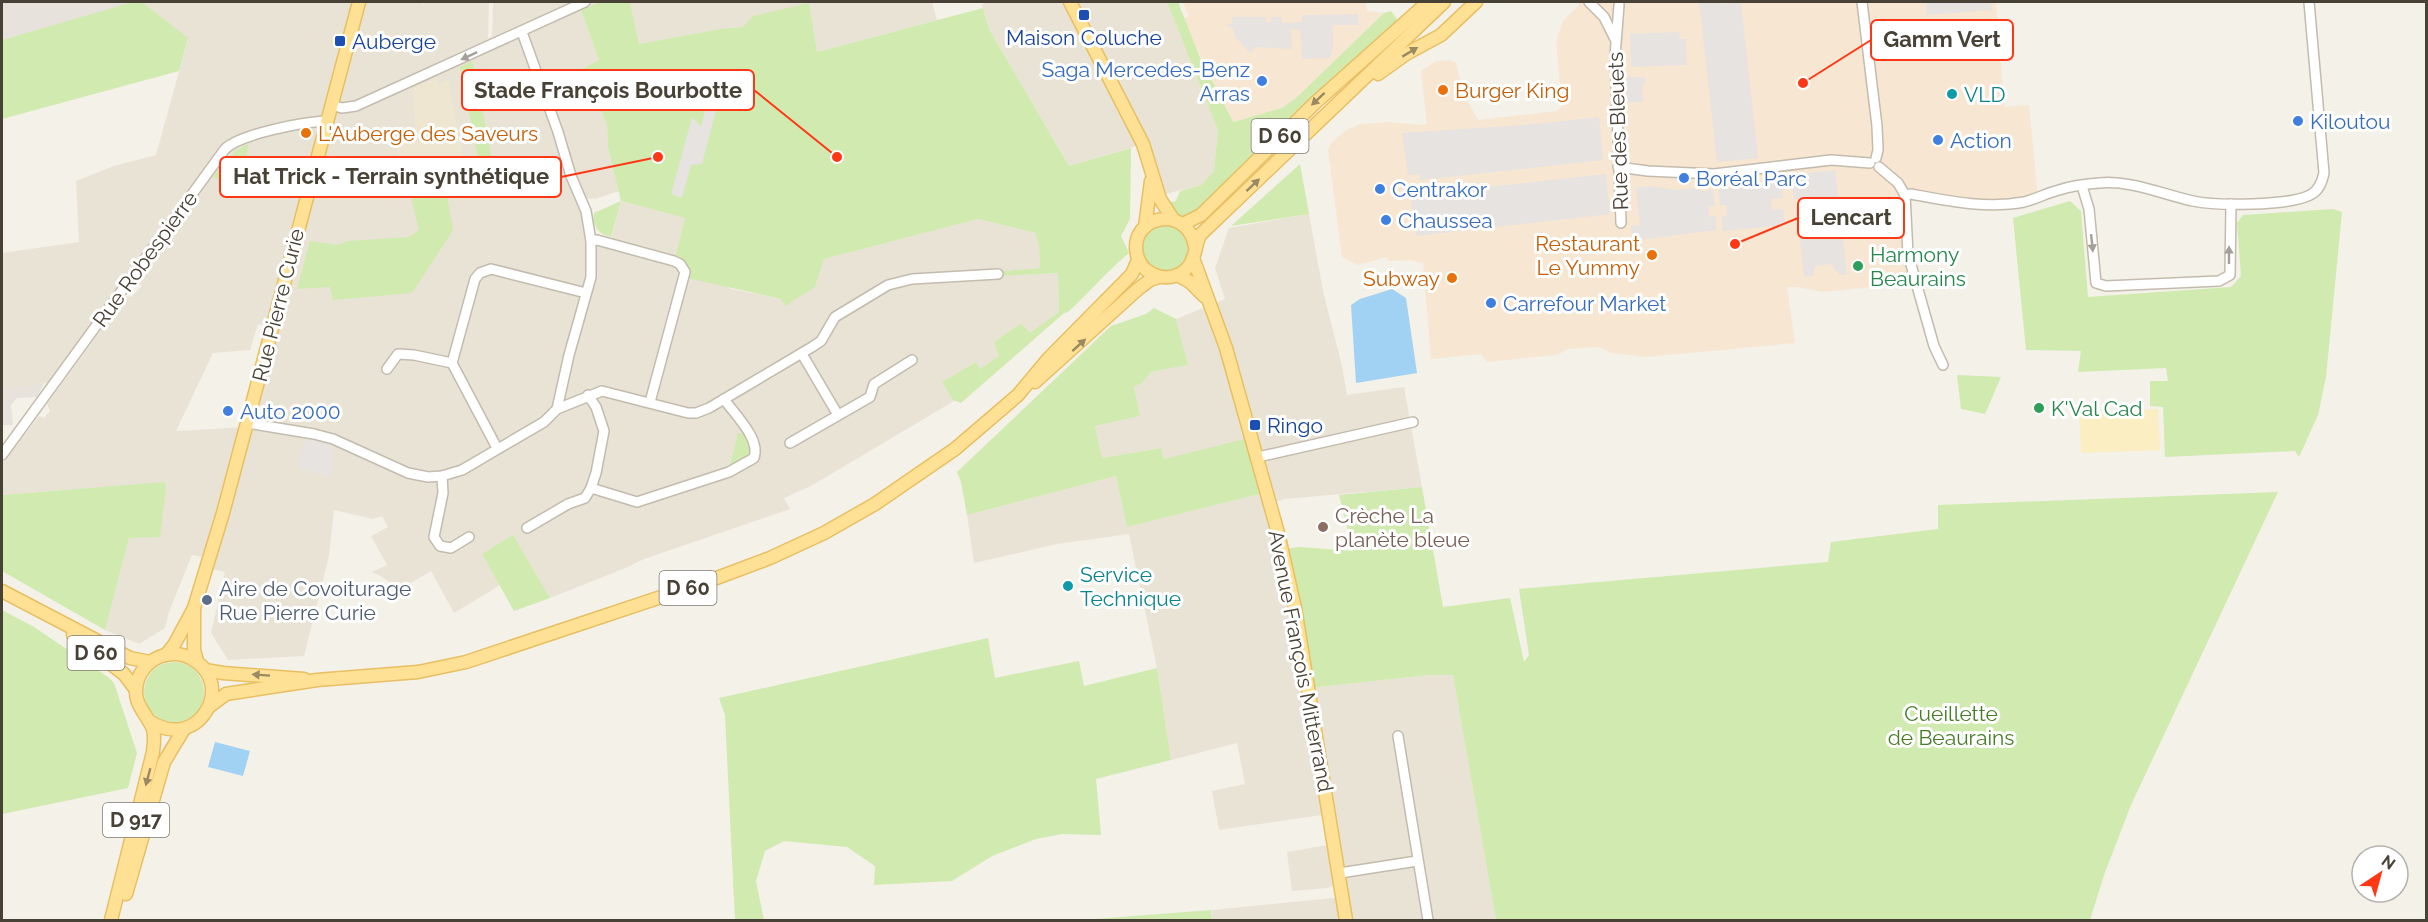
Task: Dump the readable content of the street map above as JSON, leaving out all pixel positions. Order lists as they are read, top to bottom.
{
  "streets": {
    "main road": [
      "D 60",
      "Rue Pierre Curie",
      "Avenue François Mitterrand",
      "D 917"
    ],
    "street": ["Rue des Bleuets", "Rue Robespierre"]
  },
  "crossings": [
    ["D 60", "Rue Pierre Curie"],
    ["D 60", "Avenue François Mitterrand"],
    ["D 60", "D 917"],
    ["Rue Robespierre", "Rue Pierre Curie"],
    ["Rue Pierre Curie", "D 917"]
  ],
  "parks": ["Cueillette de Beaurains"],
  "places": {
    "transit": ["Maison Coluche", "Auberge", "Ringo"],
    "other": [
      "Saga Mercedes-Benz Arras",
      "Gamm Vert",
      "Burger King",
      "VLD",
      "Kiloutou",
      "L'Auberge des Saveurs",
      "Action",
      "Hat Trick - Terrain synthétique",
      "Stade François Bourbotte",
      "Boréal Parc",
      "Centrakor",
      "Chaussea",
      "Lencart",
      "Restaurant Le Yummy",
      "Harmony Beaurains",
      "Subway",
      "Carrefour Market",
      "K'Val Cad",
      "Auto 2000",
      "Crèche La planète bleue",
      "Service Technique",
      "Aire de Covoiturage Rue Pierre Curie"
    ]
  },
  "north": "top right"
}
